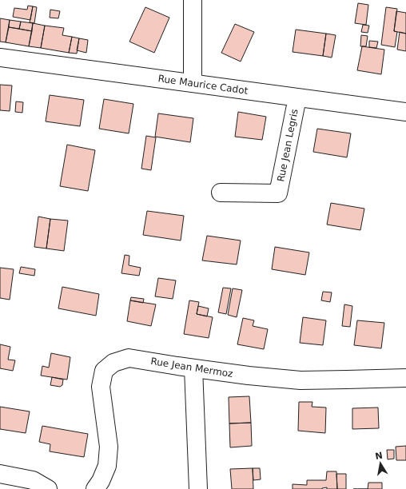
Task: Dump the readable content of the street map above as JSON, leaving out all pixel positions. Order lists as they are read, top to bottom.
{
  "streets": {
    "street": ["Rue Maurice Cadot", "Rue Jean Legris", "Rue Jean Mermoz"]
  },
  "crossings": [
    ["Rue Maurice Cadot", "Rue Jean Legris"]
  ],
  "north": "top"
}
